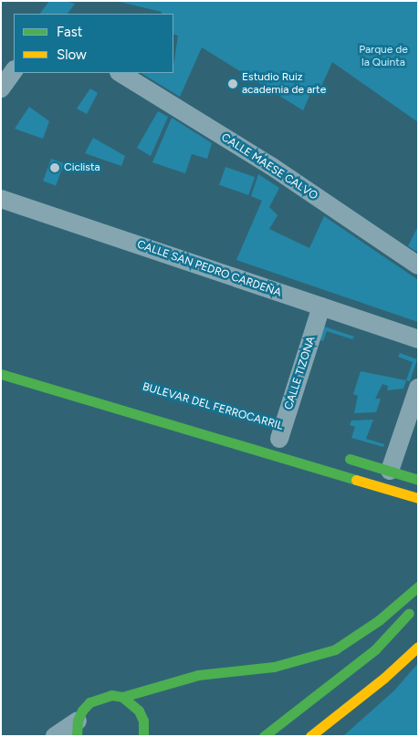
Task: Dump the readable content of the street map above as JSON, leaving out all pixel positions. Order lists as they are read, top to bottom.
{
  "streets": {
    "street": ["CALLE MAESE CALVO", "CALLE SAN PEDRO CARDEÑA", "CALLE TIZONA"]
  },
  "crossings": [
    ["CALLE SAN PEDRO CARDEÑA", "CALLE TIZONA"]
  ],
  "parks": ["Parque de la Quinta"],
  "places": ["Estudio Ruiz academia de arte", "Ciclista"],
  "legend": ["Fast", "Slow"]
}
